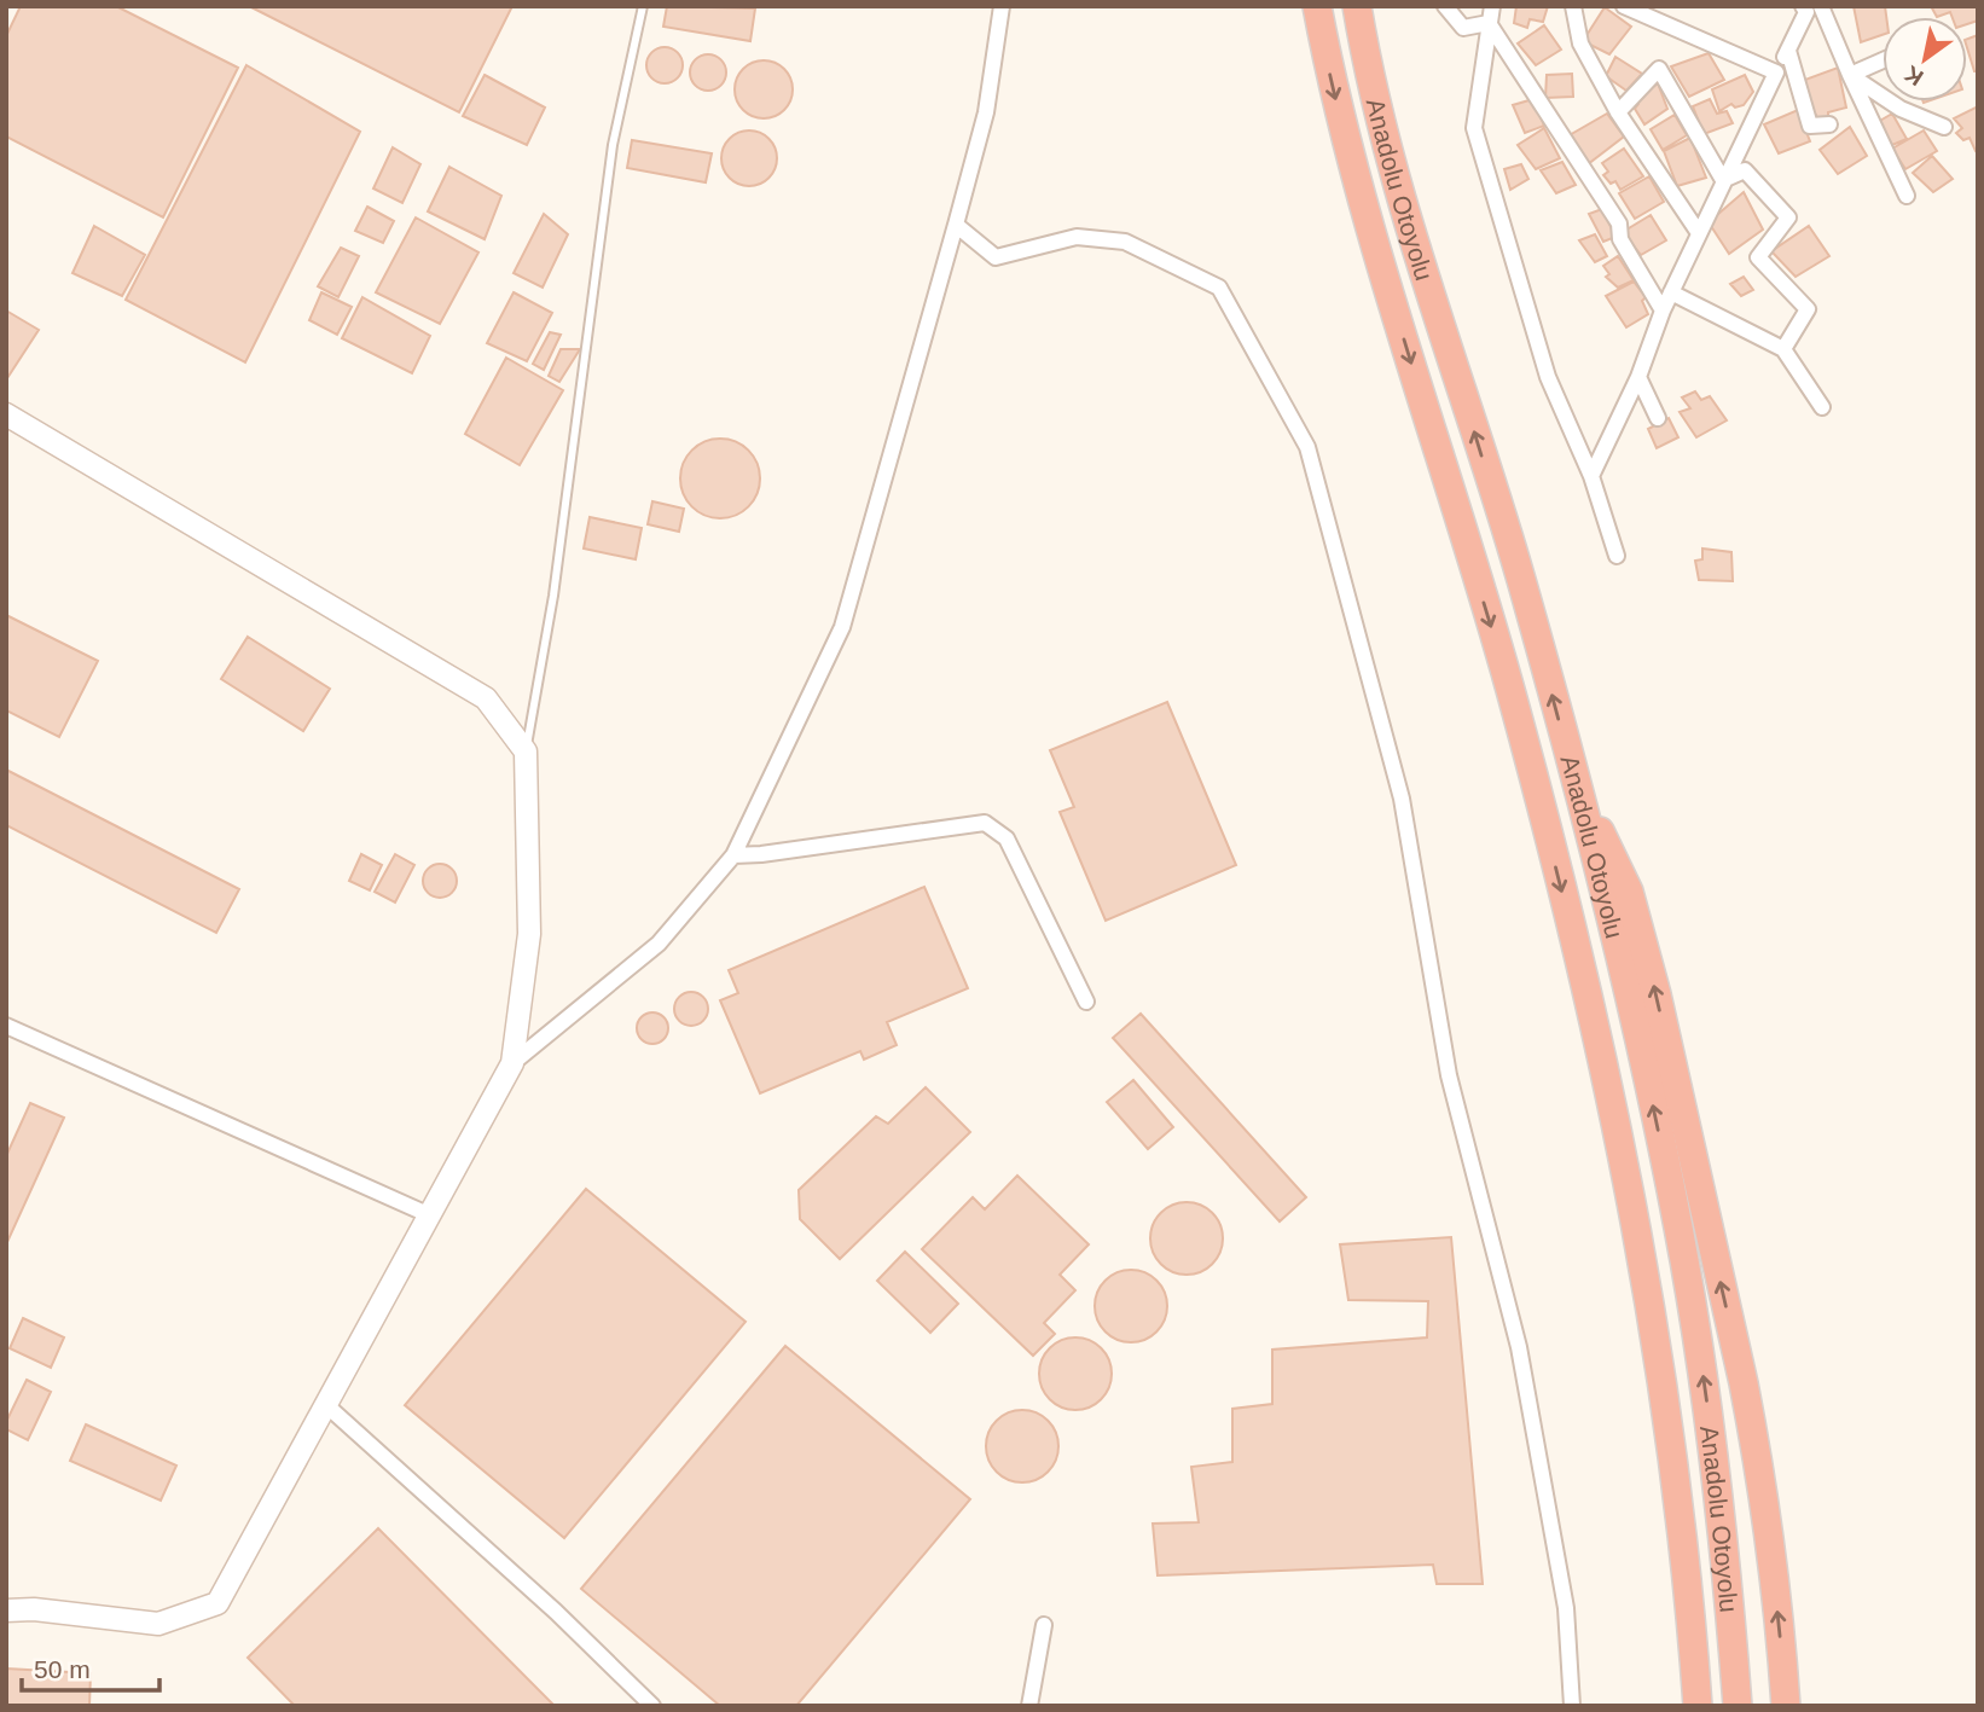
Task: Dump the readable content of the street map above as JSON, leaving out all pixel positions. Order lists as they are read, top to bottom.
{
  "streets": {
    "highway": ["Anadolu Otoyolu"]
  },
  "scale_bar": "50 m",
  "north": "bottom left"
}
